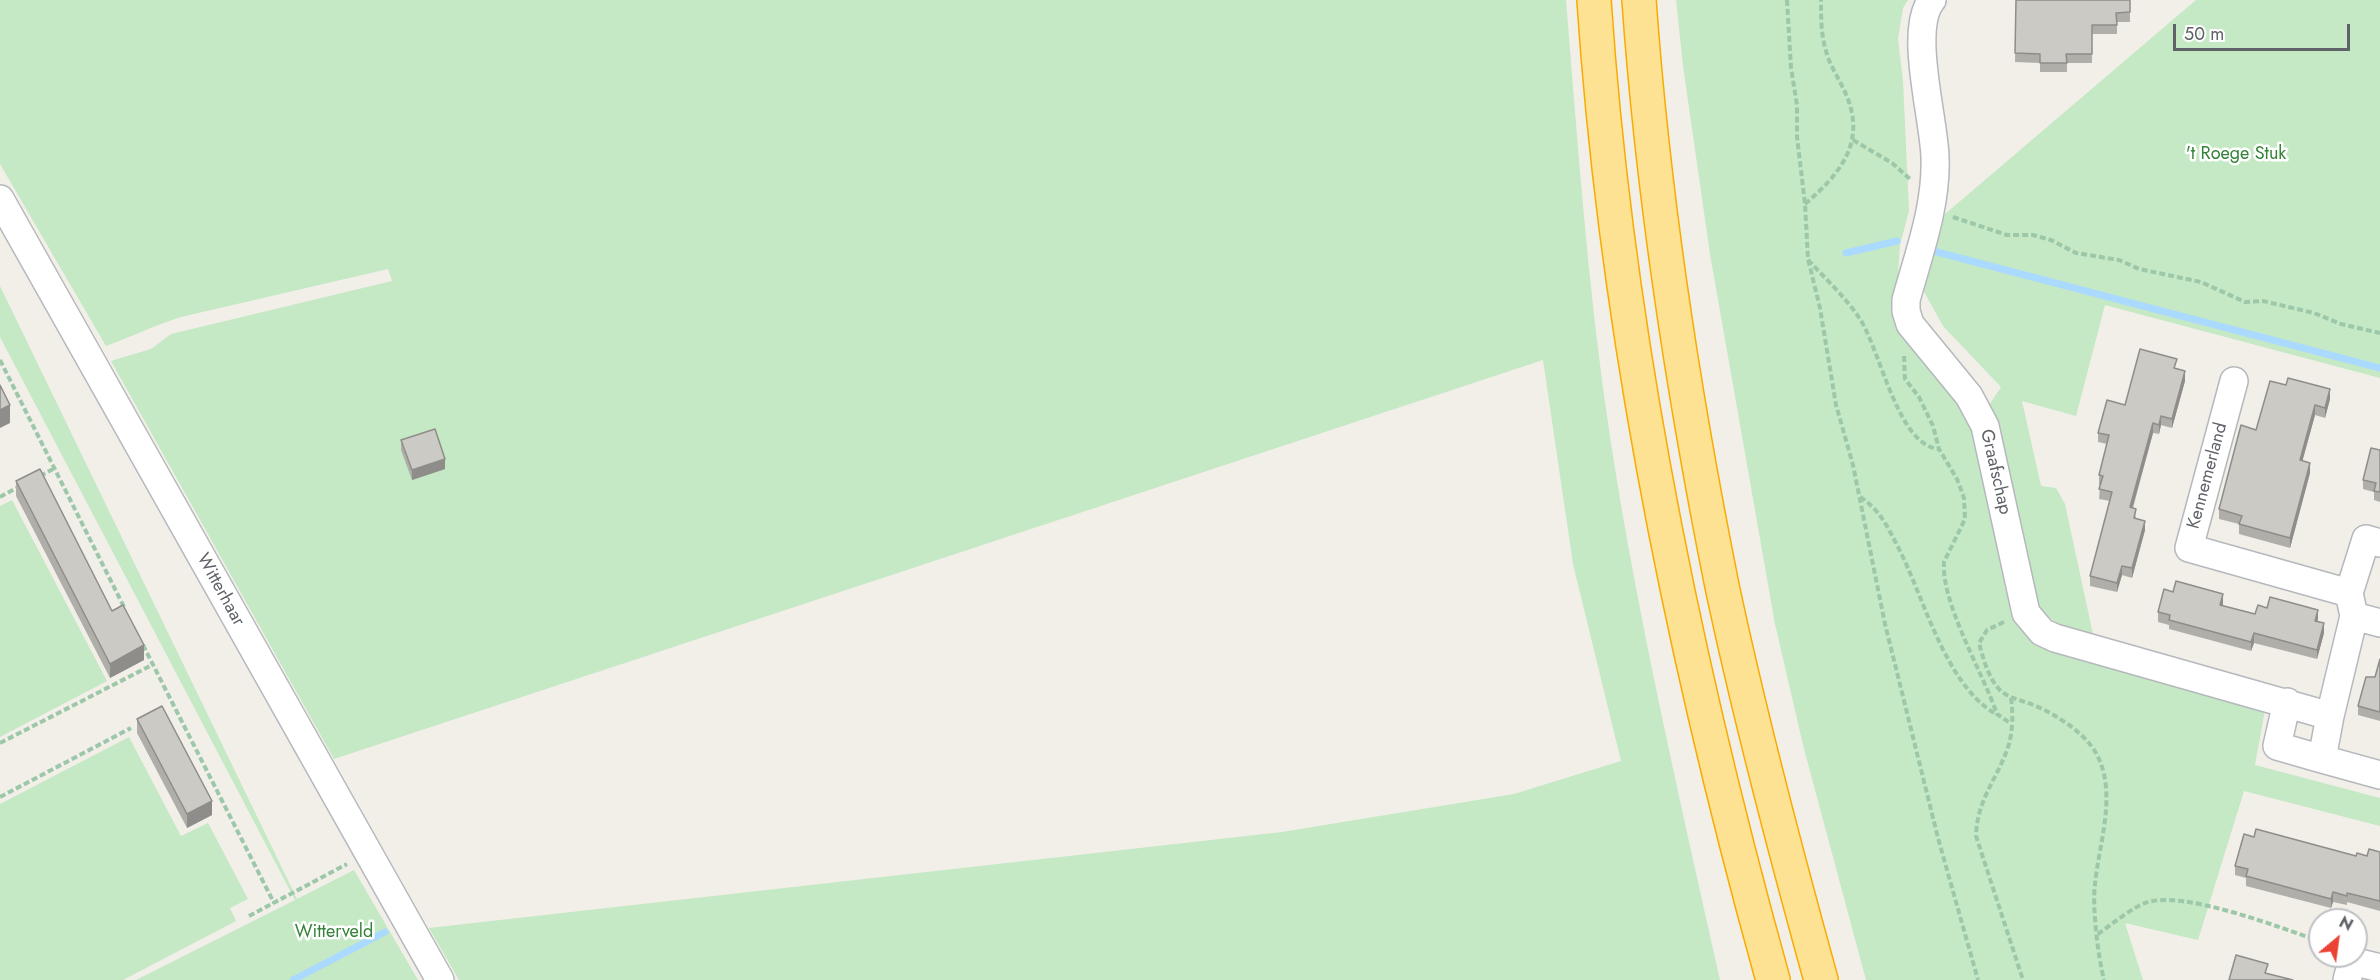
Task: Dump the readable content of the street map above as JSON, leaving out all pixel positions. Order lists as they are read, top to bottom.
{
  "streets": {
    "street": ["Graafschap", "Kennemerland", "Witterhaar"]
  },
  "parks": ["'t Roege Stuk", "Witterveld"],
  "scale_bar": "50 m",
  "north": "top right"
}
